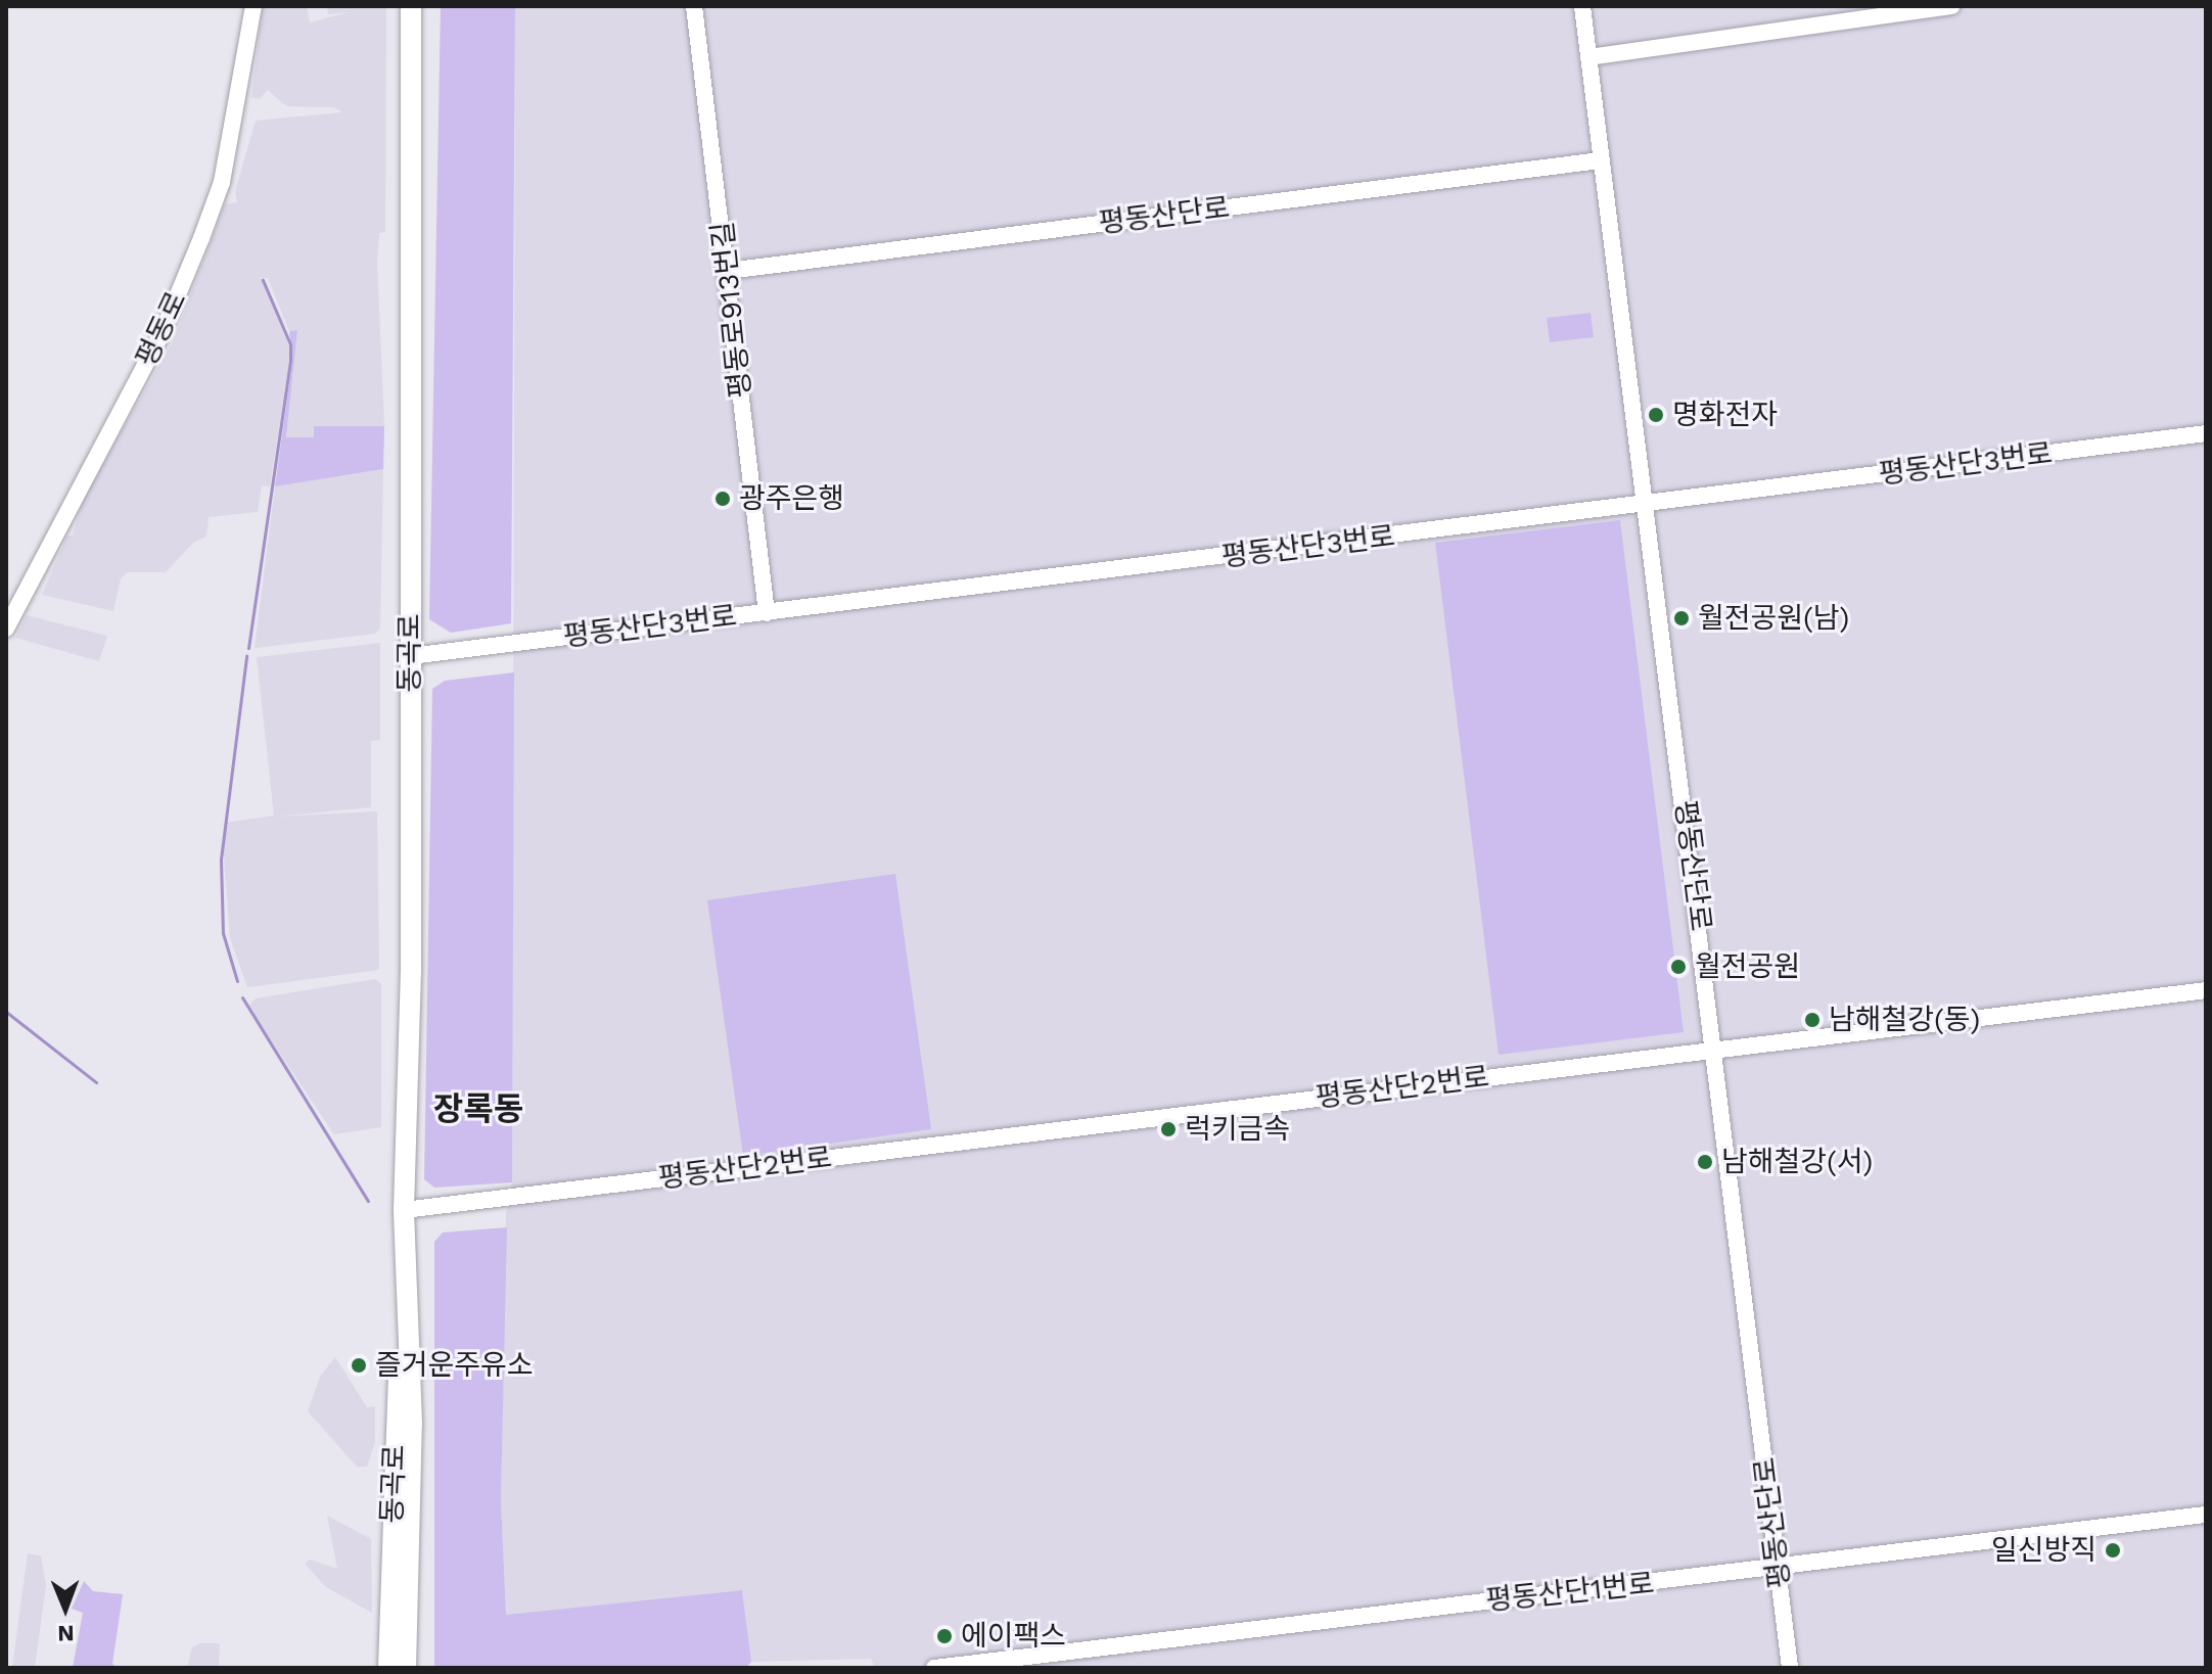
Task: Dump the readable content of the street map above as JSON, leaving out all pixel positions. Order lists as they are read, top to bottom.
{
  "streets": {
    "main road": ["동곡로"],
    "street": [
      "평동산단로",
      "평동로913번길",
      "평동로",
      "평동산단3번로",
      "평동산단2번로",
      "평동산단1번로"
    ]
  },
  "crossings": [
    ["평동산단로", "평동로913번길"],
    ["평동산단로", "평동산단3번로"],
    ["평동산단로", "평동산단2번로"],
    ["평동산단로", "평동산단1번로"],
    ["평동로913번길", "평동산단3번로"],
    ["평동산단3번로", "동곡로"],
    ["동곡로", "평동산단2번로"]
  ],
  "districts": ["장록동"],
  "places": [
    "명화전자",
    "광주은행",
    "월전공원(남)",
    "월전공원",
    "남해철강(동)",
    "럭키금속",
    "남해철강(서)",
    "즐거운주유소",
    "일신방직",
    "에이팩스"
  ],
  "north": "bottom"
}
